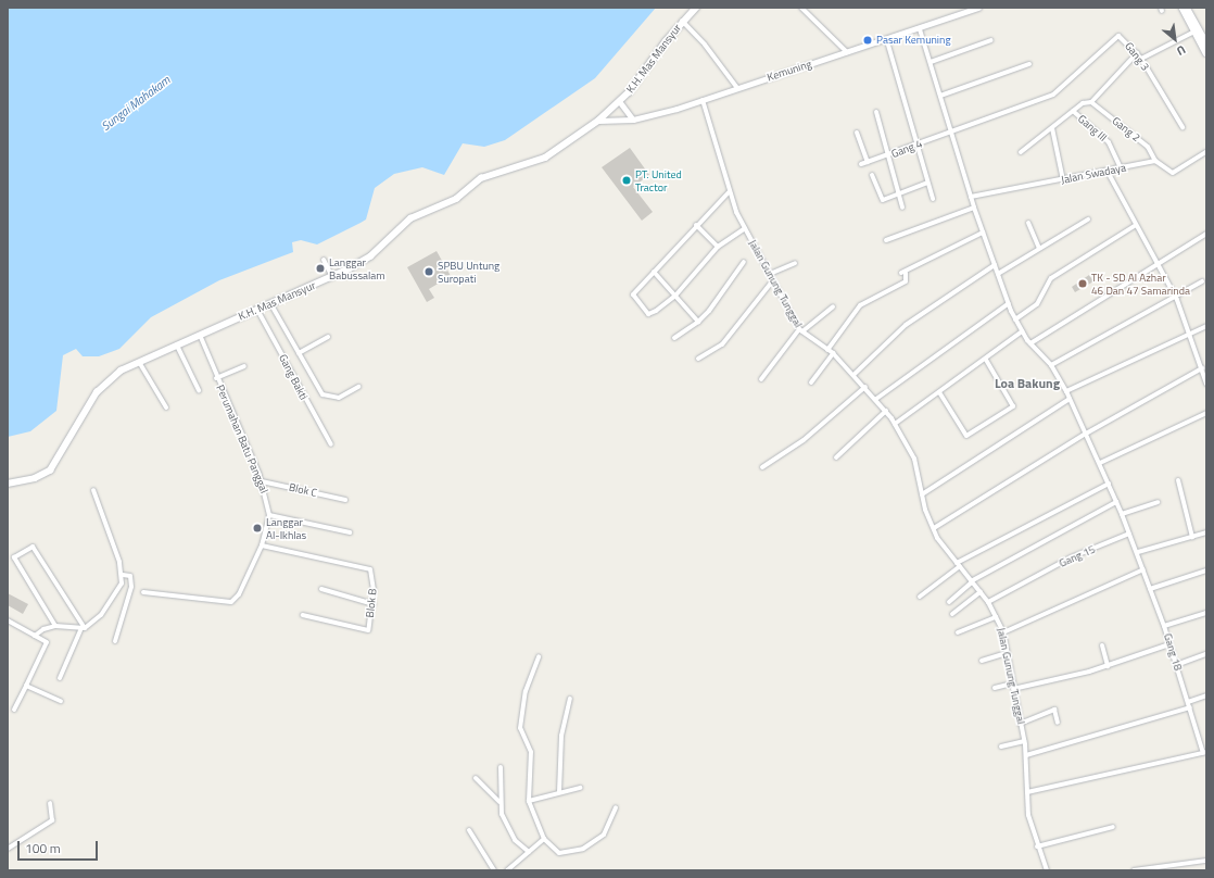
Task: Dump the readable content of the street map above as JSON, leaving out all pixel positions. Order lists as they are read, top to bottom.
{
  "streets": {
    "main road": ["K.H. Mas Mansyur"],
    "street": [
      "Gang 3",
      "Kemuning",
      "Gang III",
      "Gang 2",
      "Gang 4",
      "Jalan Swadaya",
      "Jalan Gunung Tunggal",
      "Gang Bakti",
      "Perumahan Batu Panggal",
      "Blok C",
      "Gang 15",
      "Blok B",
      "Gang 18"
    ]
  },
  "crossings": [
    ["Gang 3", "Gang 4"],
    ["K.H. Mas Mansyur", "Kemuning"],
    ["K.H. Mas Mansyur", "Gang Bakti"],
    ["K.H. Mas Mansyur", "Perumahan Batu Panggal"],
    ["Kemuning", "Jalan Gunung Tunggal"],
    ["Kemuning", "Gang 18"],
    ["Gang III", "Jalan Swadaya"],
    ["Gang 2", "Jalan Swadaya"],
    ["Gang 4", "Gang 18"],
    ["Jalan Swadaya", "Gang 18"],
    ["Jalan Gunung Tunggal", "Gang 15"],
    ["Perumahan Batu Panggal", "Blok C"],
    ["Perumahan Batu Panggal", "Blok B"],
    ["Gang 15", "Gang 18"]
  ],
  "districts": ["Loa Bakung"],
  "water": ["Sungai Mahakam"],
  "places": [
    "Pasar Kemuning",
    "PT. United Tractor",
    "Langgar Babussalam",
    "SPBU Untung Suropati",
    "TK - SD Al Azhar 46 Dan 47 Samarinda",
    "Langgar Al-Ikhlas"
  ],
  "scale_bar": "100 m",
  "north": "bottom right"
}
